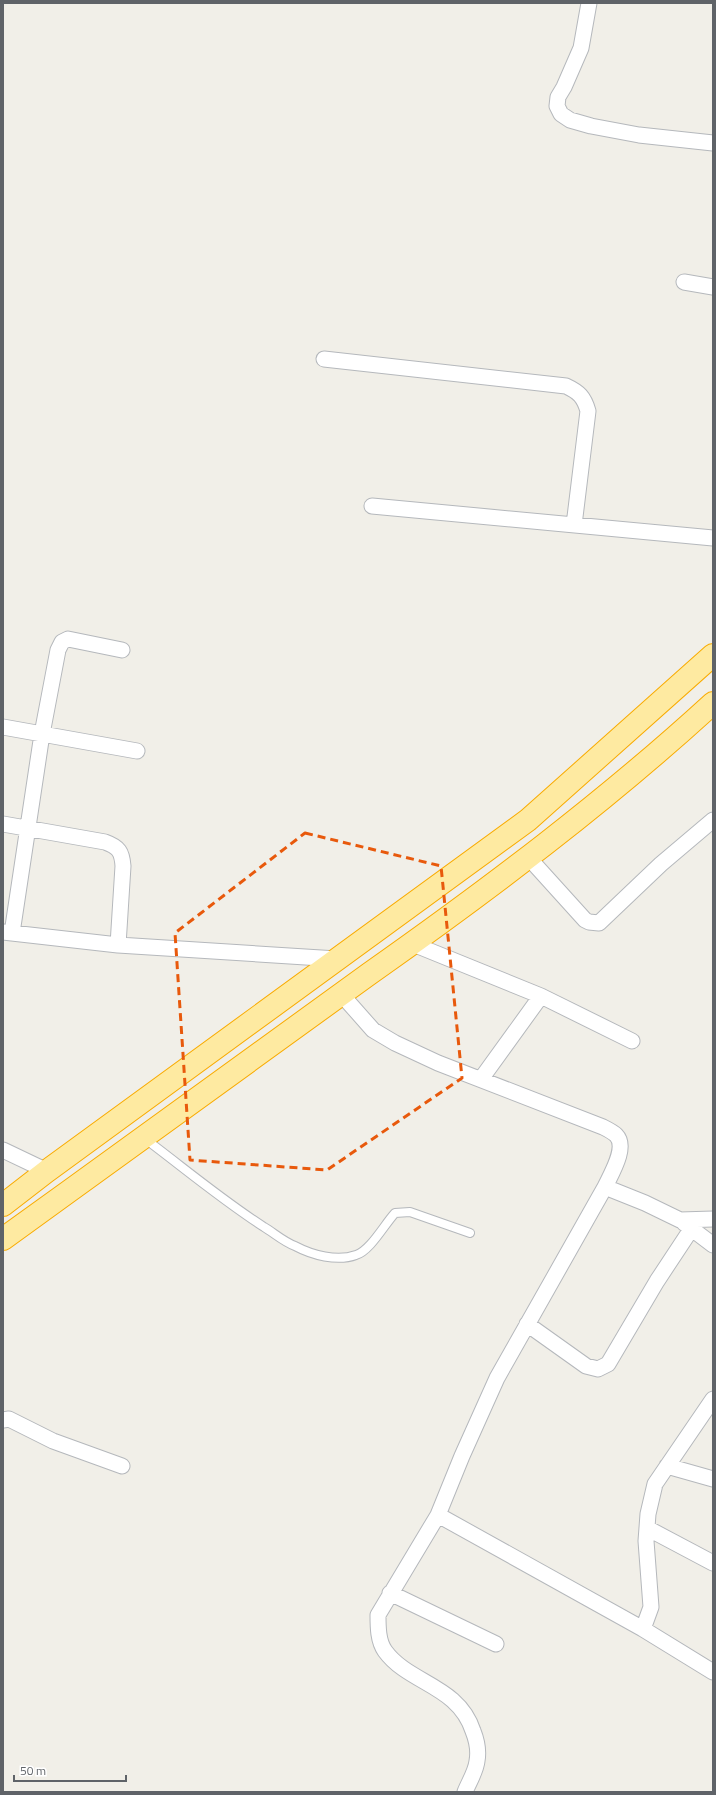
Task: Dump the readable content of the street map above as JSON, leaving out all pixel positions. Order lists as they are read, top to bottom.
{
  "scale_bar": "50 m"
}
